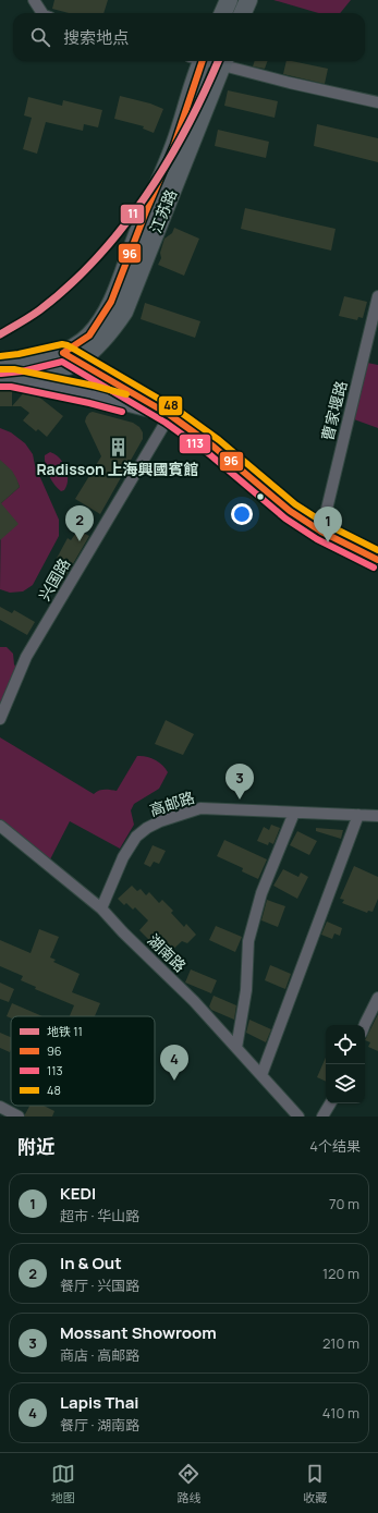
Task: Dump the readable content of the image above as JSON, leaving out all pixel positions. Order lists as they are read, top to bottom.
{
  "streets": {
    "main road": ["江苏路"],
    "street": [
      "曹家堰路",
      "兴国路",
      "高邮路",
      "湖南路"
    ]
  },
  "crossings": [
    ["高邮路", "湖南路"]
  ],
  "places": {
    "building": ["Radisson 上海興國賓館"]
  },
  "lines": [
    "metro line 11",
    "transit line 96",
    "transit line 48",
    "transit line 113"
  ],
  "legend": [
    "地铁 11",
    "96",
    "113",
    "48"
  ],
  "page": {
    "search": "搜索地点",
    "pins": [
      "2",
      "1",
      "3",
      "4"
    ],
    "heading": ["附近", "4个结果"],
    "list": [
      {
        "mark": "1",
        "name": "KEDI",
        "note": "超市 · 华山路",
        "value": "70 m"
      },
      {
        "mark": "2",
        "name": "In & Out",
        "note": "餐厅 · 兴国路",
        "value": "120 m"
      },
      {
        "mark": "3",
        "name": "Mossant Showroom",
        "note": "商店 · 高邮路",
        "value": "210 m"
      },
      {
        "mark": "4",
        "name": "Lapis Thai",
        "note": "餐厅 · 湖南路",
        "value": "410 m"
      }
    ],
    "nav": ["地图", "路线", "收藏"]
  }
}
